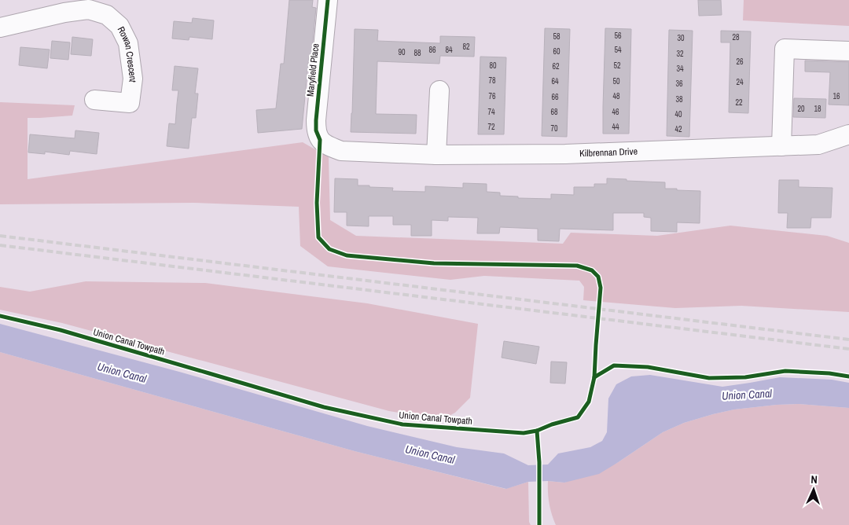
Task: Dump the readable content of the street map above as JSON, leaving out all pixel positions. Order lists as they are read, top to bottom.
{
  "streets": {
    "street": ["Rowan Crescent", "Maryfield Place", "Kilbrennan Drive"],
    "cycle path": ["Union Canal Towpath"]
  },
  "crossings": [
    ["Maryfield Place", "Kilbrennan Drive"]
  ],
  "water": ["Union Canal"],
  "house_numbers": [
    "56",
    "58",
    "28",
    "30",
    "82",
    "86",
    "84",
    "54",
    "60",
    "90",
    "88",
    "32",
    "26",
    "80",
    "52",
    "62",
    "34",
    "78",
    "64",
    "50",
    "24",
    "36",
    "76",
    "48",
    "16",
    "66",
    "38",
    "22",
    "20",
    "18",
    "74",
    "68",
    "46",
    "40",
    "72",
    "44",
    "70",
    "42"
  ],
  "north": "top"
}
